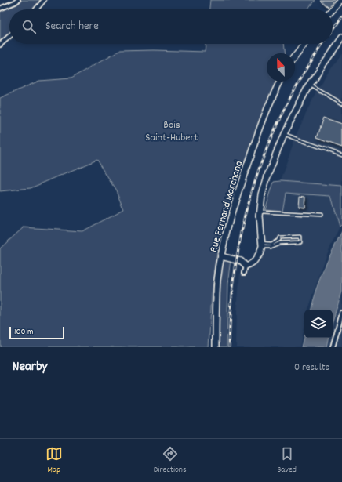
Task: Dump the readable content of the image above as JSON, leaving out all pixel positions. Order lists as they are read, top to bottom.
{
  "streets": {
    "street": ["Rue Fernand Marchand"]
  },
  "parks": ["Bois Saint-Hubert"],
  "scale_bar": "100 m",
  "north": "top",
  "page": {
    "search": "Search here",
    "scale": "100 m",
    "heading": ["Nearby", "0 results"],
    "nav": ["Map", "Directions", "Saved"]
  }
}
